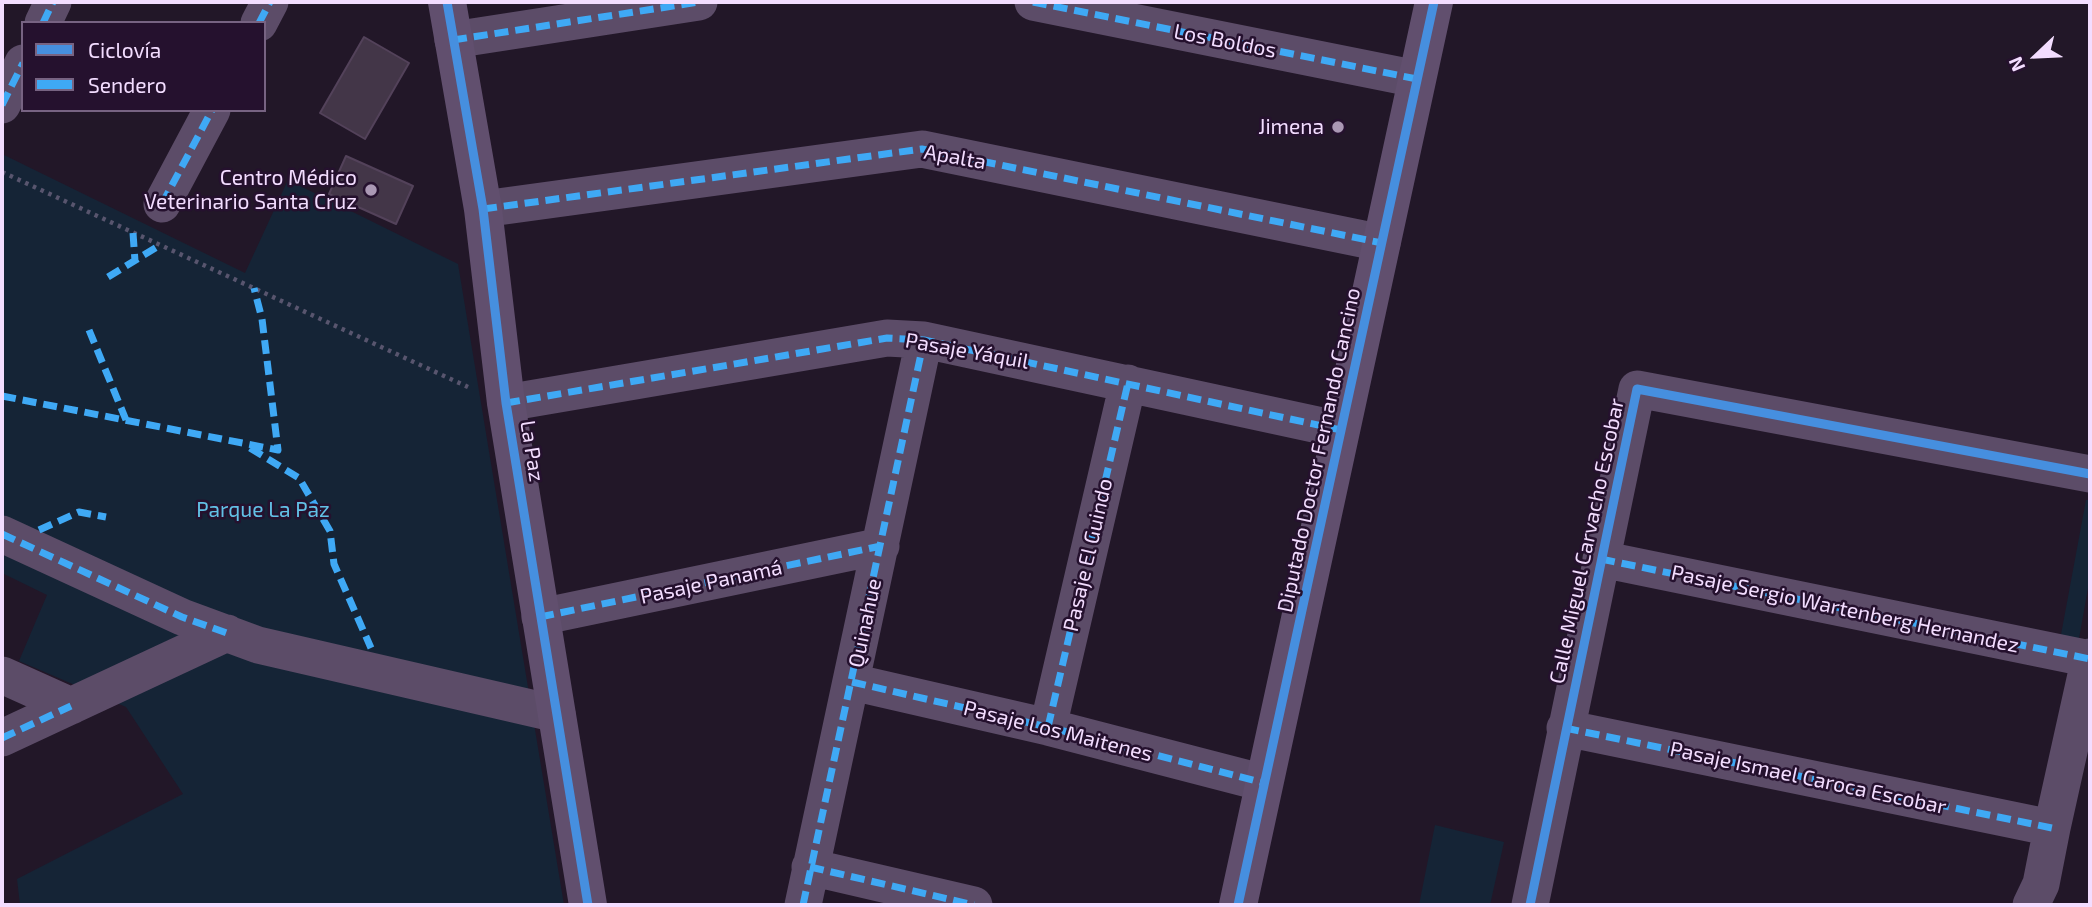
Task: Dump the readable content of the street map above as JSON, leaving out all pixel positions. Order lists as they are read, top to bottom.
{
  "streets": {
    "street": [
      "Los Boldos",
      "Apalta",
      "Pasaje Yáquil",
      "Diputado Doctor Fernando Cancino",
      "La Paz",
      "Calle Miguel Carvacho Escobar",
      "Pasaje El Guindo",
      "Pasaje Panamá",
      "Pasaje Sergio Wartenberg Hernandez",
      "Quinahue",
      "Pasaje Los Maitenes",
      "Pasaje Ismael Caroca Escobar"
    ]
  },
  "crossings": [
    ["Los Boldos", "Diputado Doctor Fernando Cancino"],
    ["Apalta", "Diputado Doctor Fernando Cancino"],
    ["Apalta", "La Paz"],
    ["Pasaje Yáquil", "Diputado Doctor Fernando Cancino"],
    ["Pasaje Yáquil", "La Paz"],
    ["Pasaje Yáquil", "Pasaje El Guindo"],
    ["Pasaje Yáquil", "Quinahue"],
    ["Diputado Doctor Fernando Cancino", "Pasaje Los Maitenes"],
    ["La Paz", "Pasaje Panamá"],
    ["Calle Miguel Carvacho Escobar", "Pasaje Sergio Wartenberg Hernandez"],
    ["Calle Miguel Carvacho Escobar", "Pasaje Ismael Caroca Escobar"],
    ["Pasaje El Guindo", "Pasaje Los Maitenes"],
    ["Pasaje Panamá", "Quinahue"],
    ["Quinahue", "Pasaje Los Maitenes"]
  ],
  "parks": ["Parque La Paz"],
  "places": ["Jimena", "Centro Médico Veterinario Santa Cruz"],
  "legend": ["Ciclovía", "Sendero"],
  "north": "bottom left"
}
